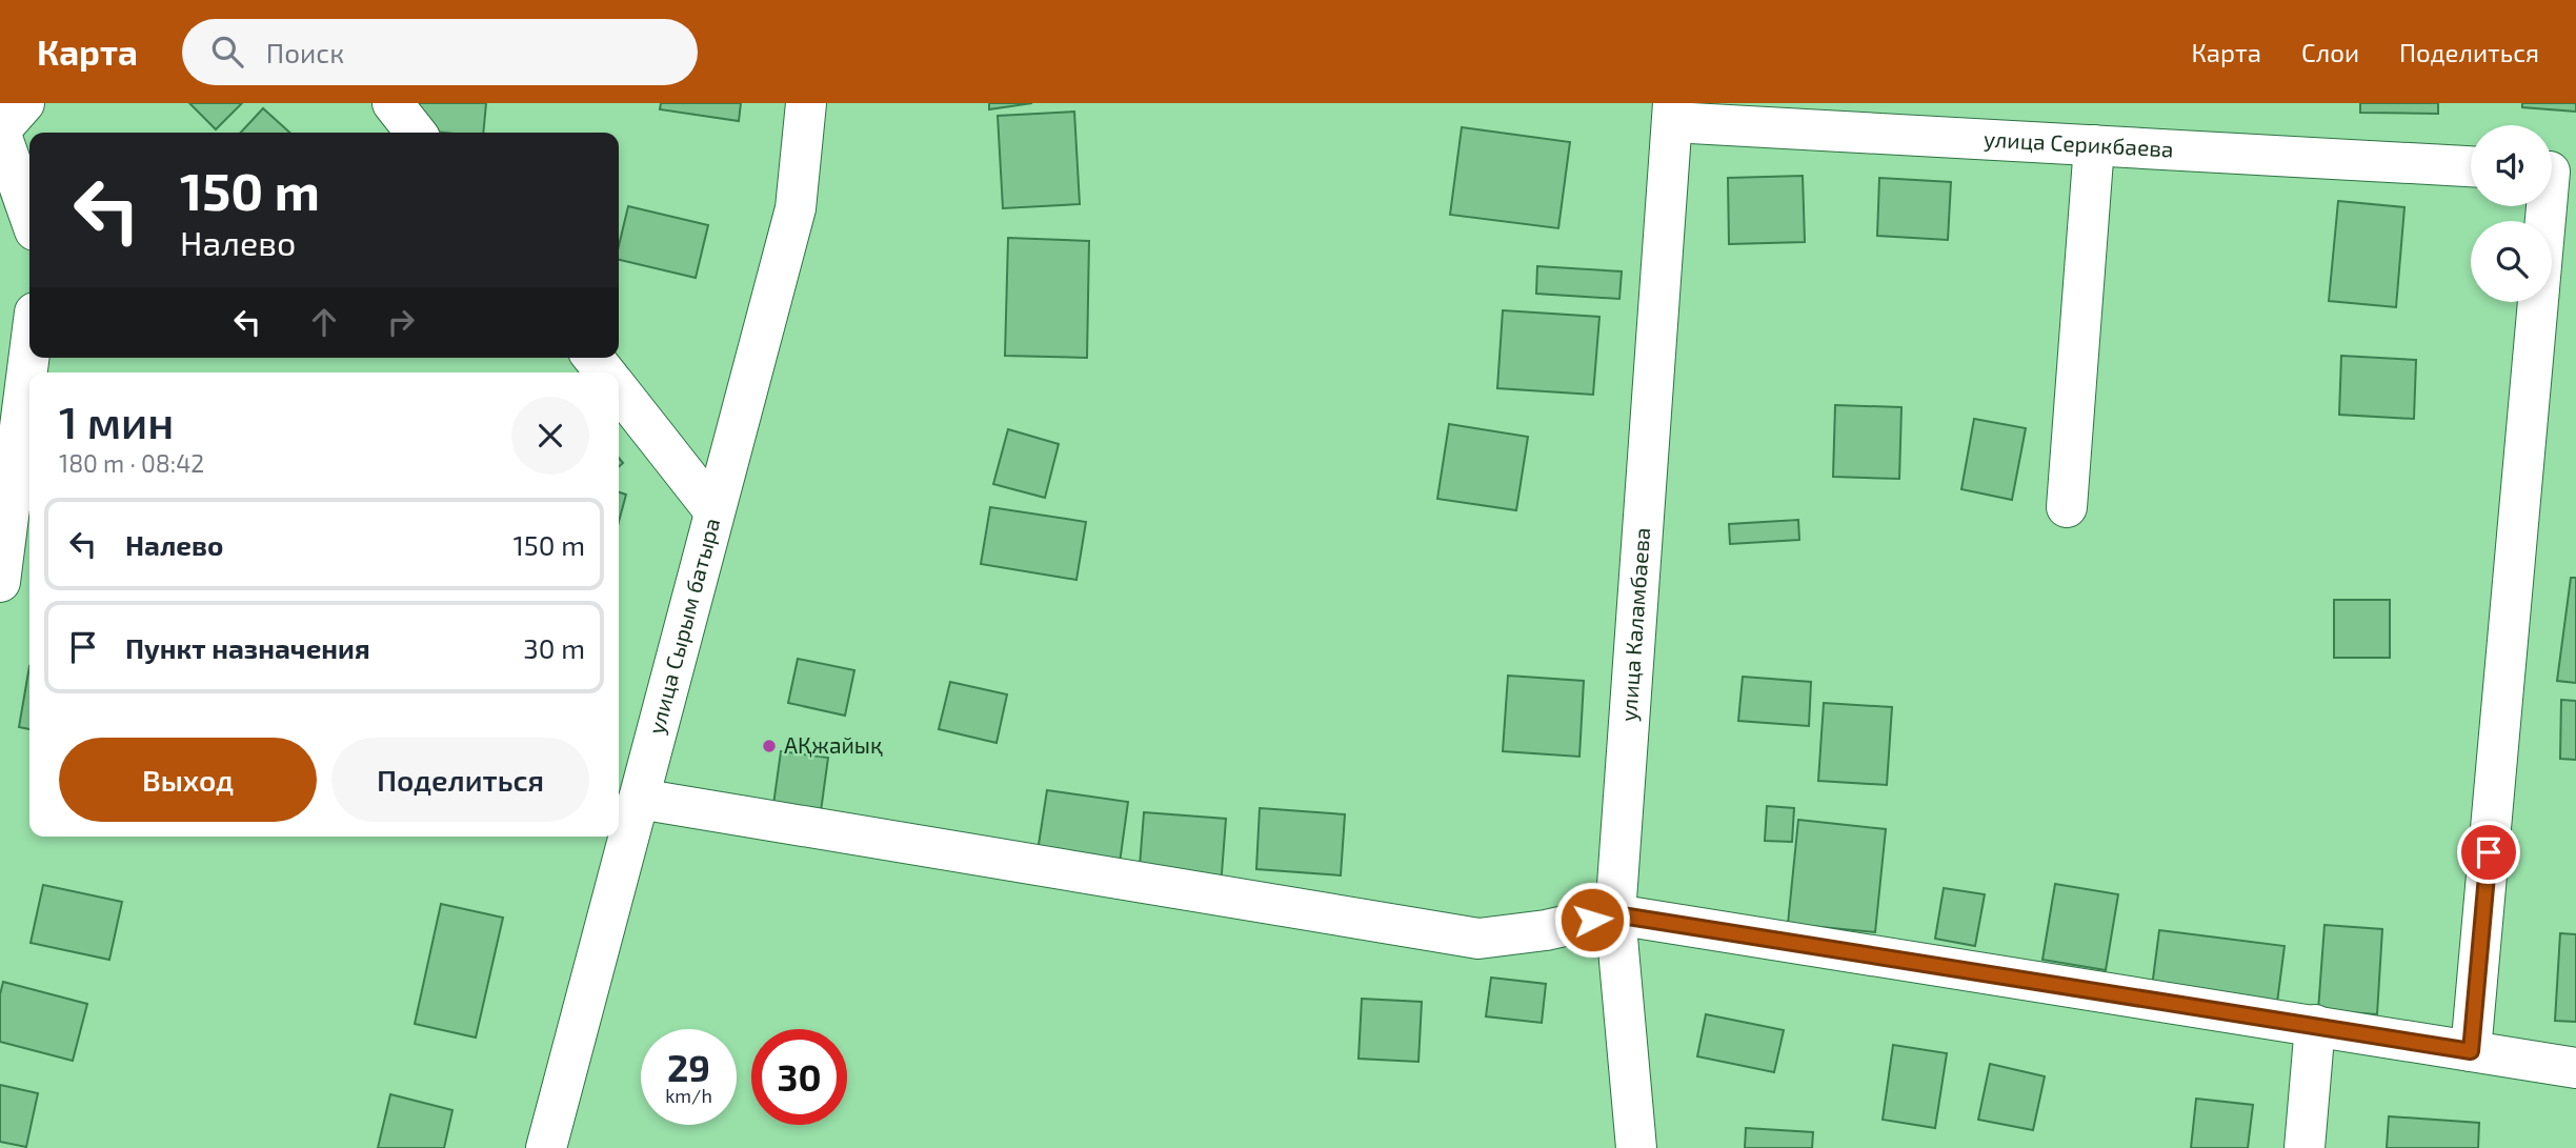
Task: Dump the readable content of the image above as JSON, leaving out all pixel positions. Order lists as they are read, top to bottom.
{
  "streets": {
    "street": ["улица Серикбаева", "улица Каламбаева", "улица Сырым батыра"]
  },
  "crossings": [
    ["улица Серикбаева", "улица Каламбаева"]
  ],
  "places": ["АҚжайық"],
  "page": {
    "header": "Карта",
    "search": "Поиск",
    "nav": ["Карта", "Слои", "Поделиться"],
    "turn": ["150 m", "Налево"],
    "heading": ["1 мин", "180 m · 08:42"],
    "list": [
      {
        "name": "Налево",
        "value": "150 m"
      },
      {
        "name": "Пункт назначения",
        "value": "30 m"
      }
    ],
    "buttons": ["Выход", "Поделиться"],
    "speed": "29 km/h",
    "limit": "30"
  }
}
